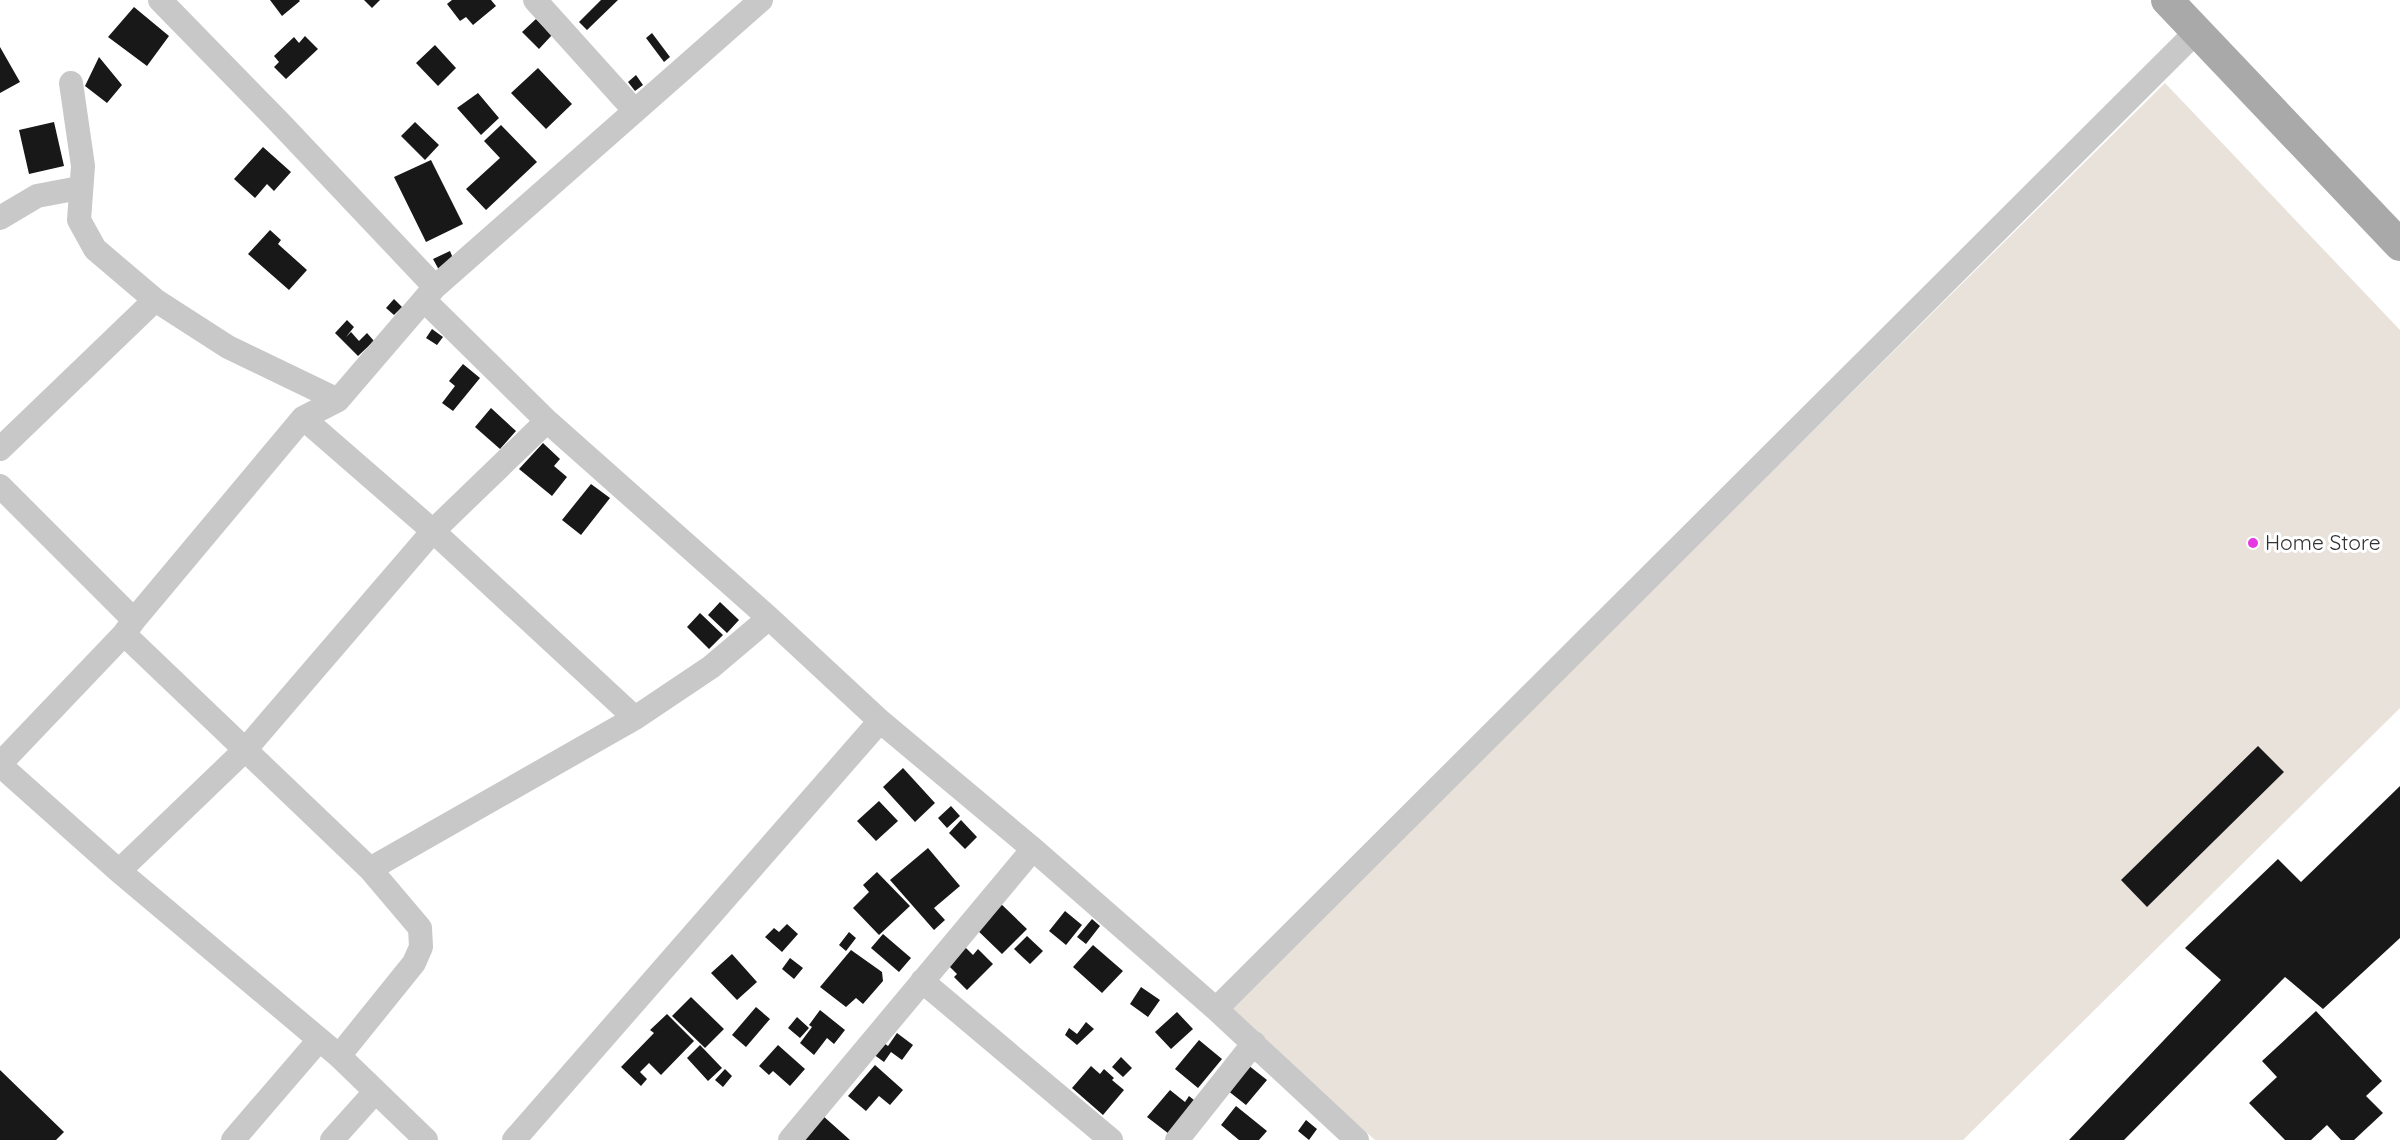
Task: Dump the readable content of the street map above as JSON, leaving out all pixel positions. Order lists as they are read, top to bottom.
{
  "places": ["Home Store"]
}
